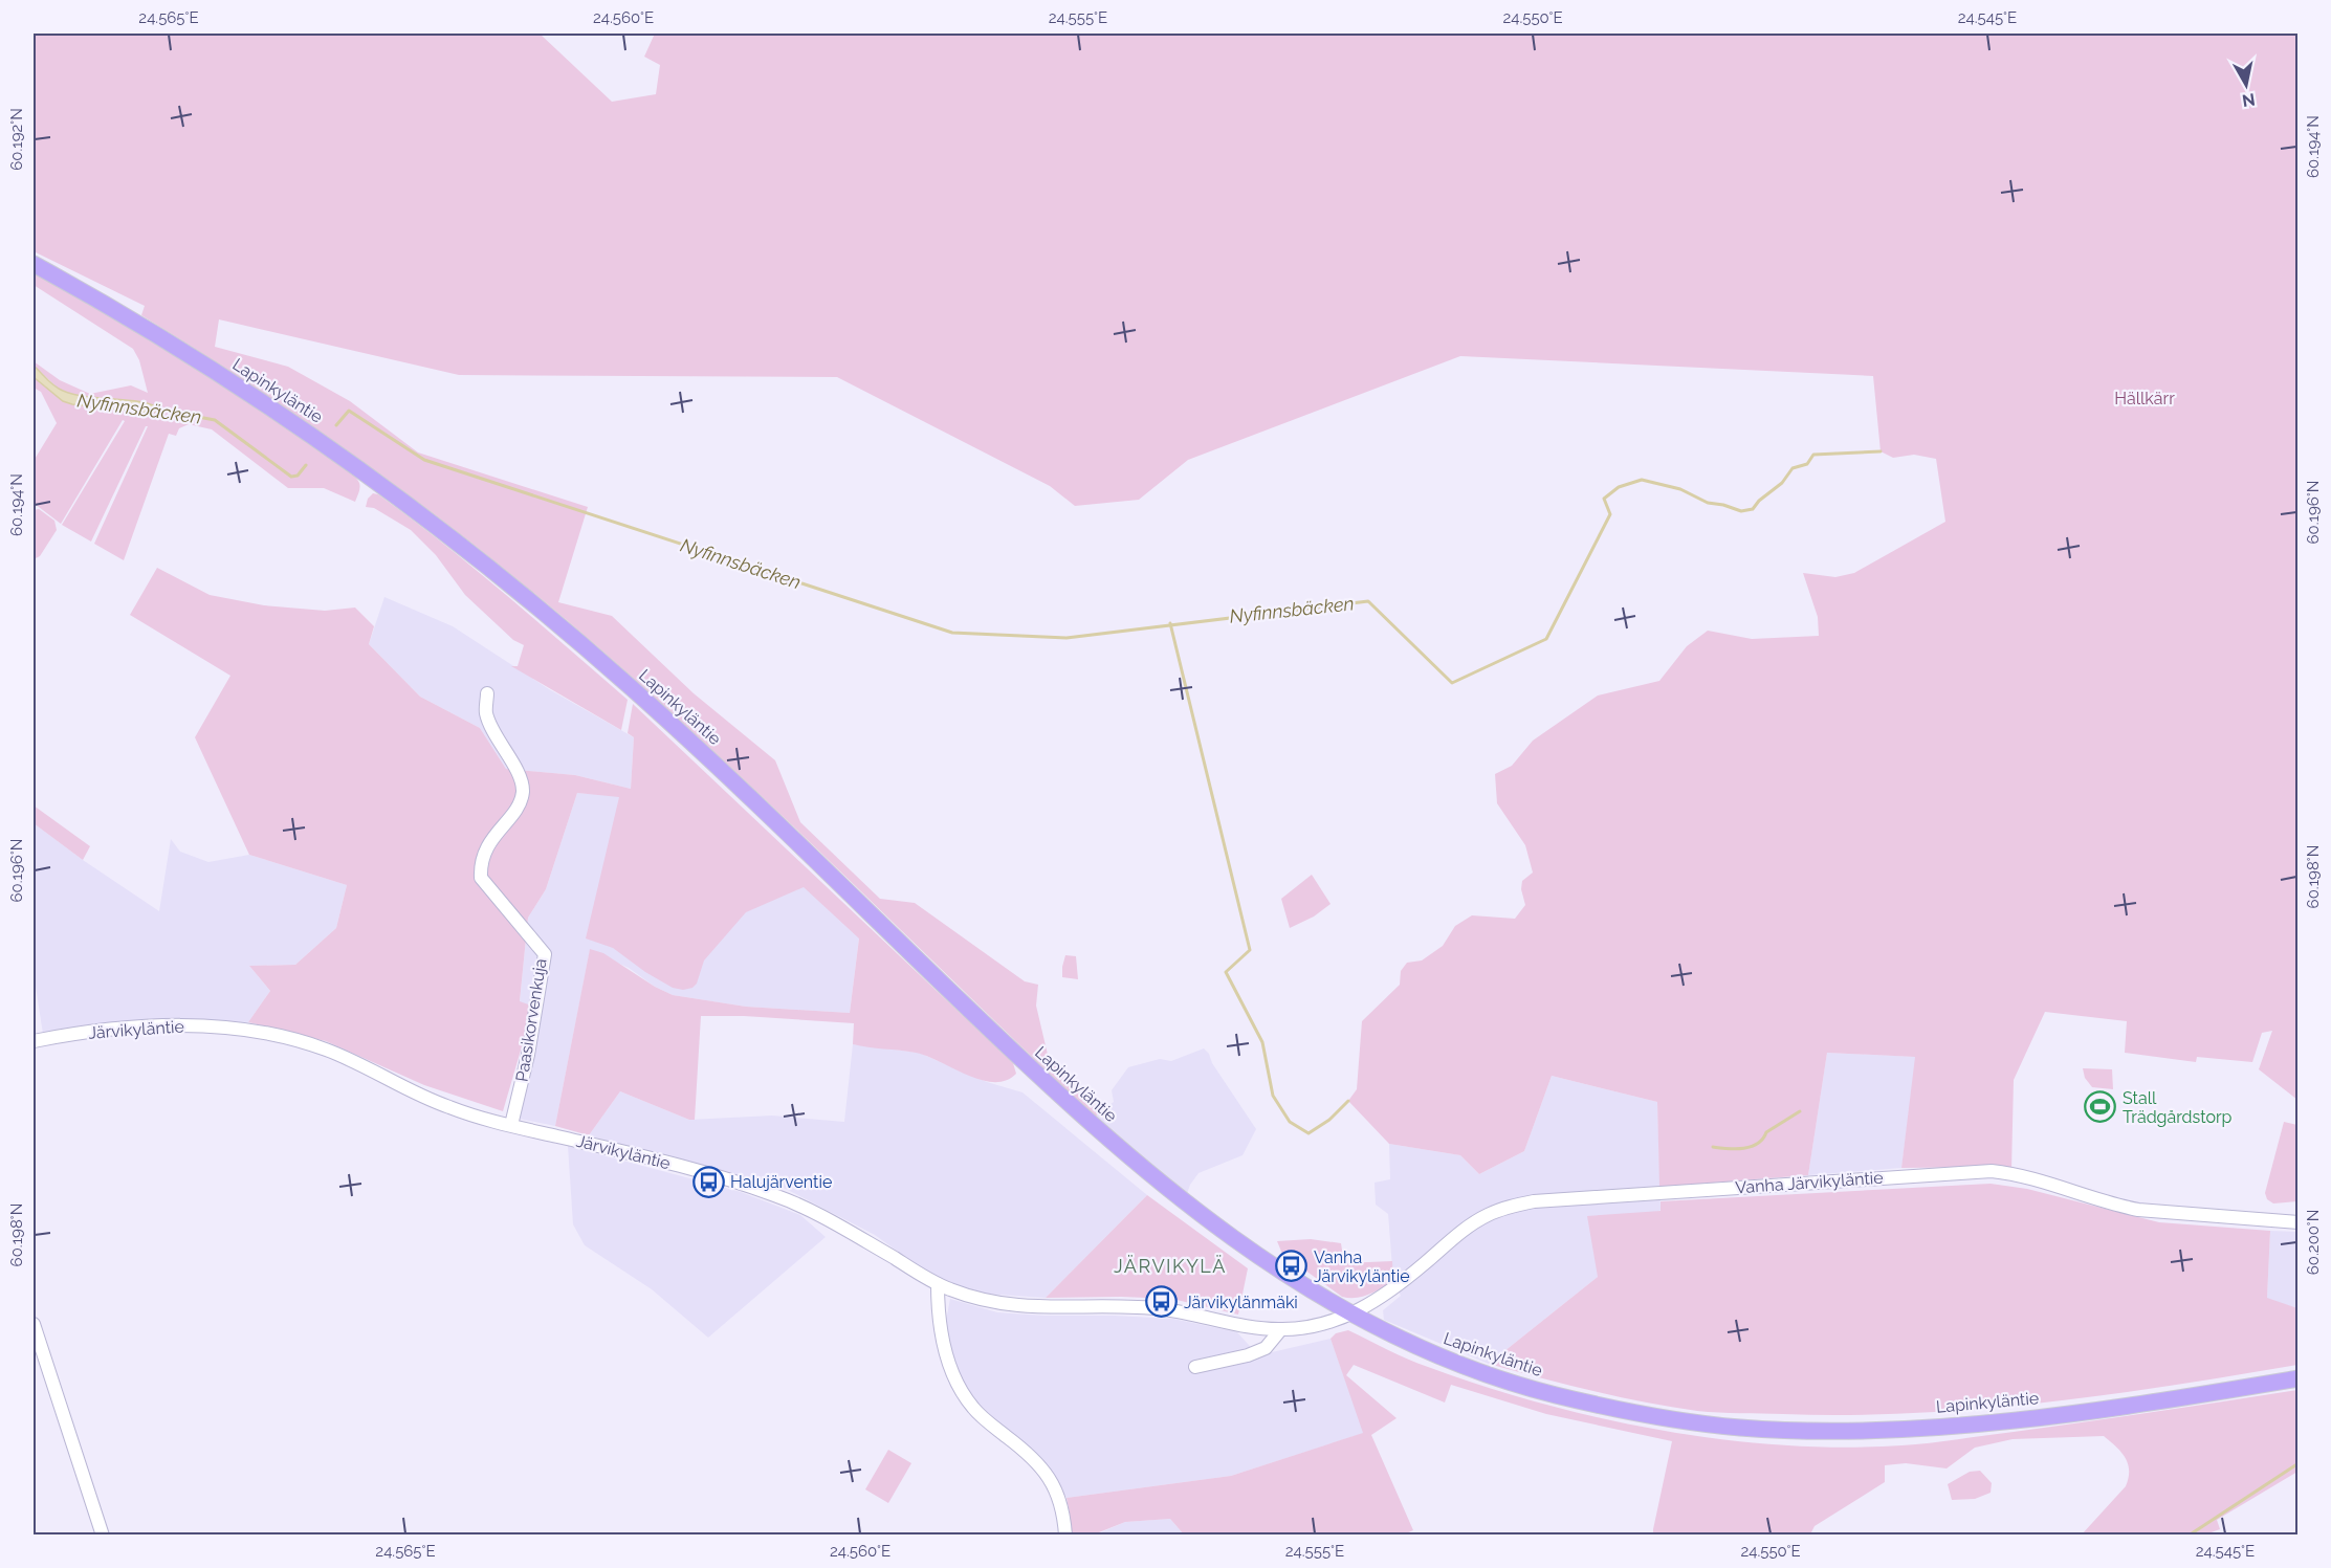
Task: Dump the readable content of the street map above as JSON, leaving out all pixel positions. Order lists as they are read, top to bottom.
{
  "streets": {
    "main road": ["Lapinkyläntie"],
    "street": ["Paasikorvenkuja", "Järvikyläntie", "Vanha Järvikyläntie"]
  },
  "crossings": [
    ["Lapinkyläntie", "Järvikyläntie"],
    ["Lapinkyläntie", "Vanha Järvikyläntie"],
    ["Paasikorvenkuja", "Järvikyläntie"],
    ["Järvikyläntie", "Vanha Järvikyläntie"]
  ],
  "districts": ["JÄRVIKYLÄ"],
  "water": ["Nyfinnsbäcken"],
  "parks": ["Hällkärr"],
  "places": {
    "sports": ["Stall Trädgårdstorp"],
    "bus stop": ["Halujärventie", "Vanha Järvikyläntie", "Järvikylänmäki"]
  },
  "north": "bottom",
  "coordinates": [
    "24.565°E",
    "24.560°E",
    "24.555°E",
    "24.550°E",
    "24.545°E",
    "60.192°N",
    "60.194°N",
    "60.196°N",
    "60.198°N",
    "60.200°N"
  ]
}
